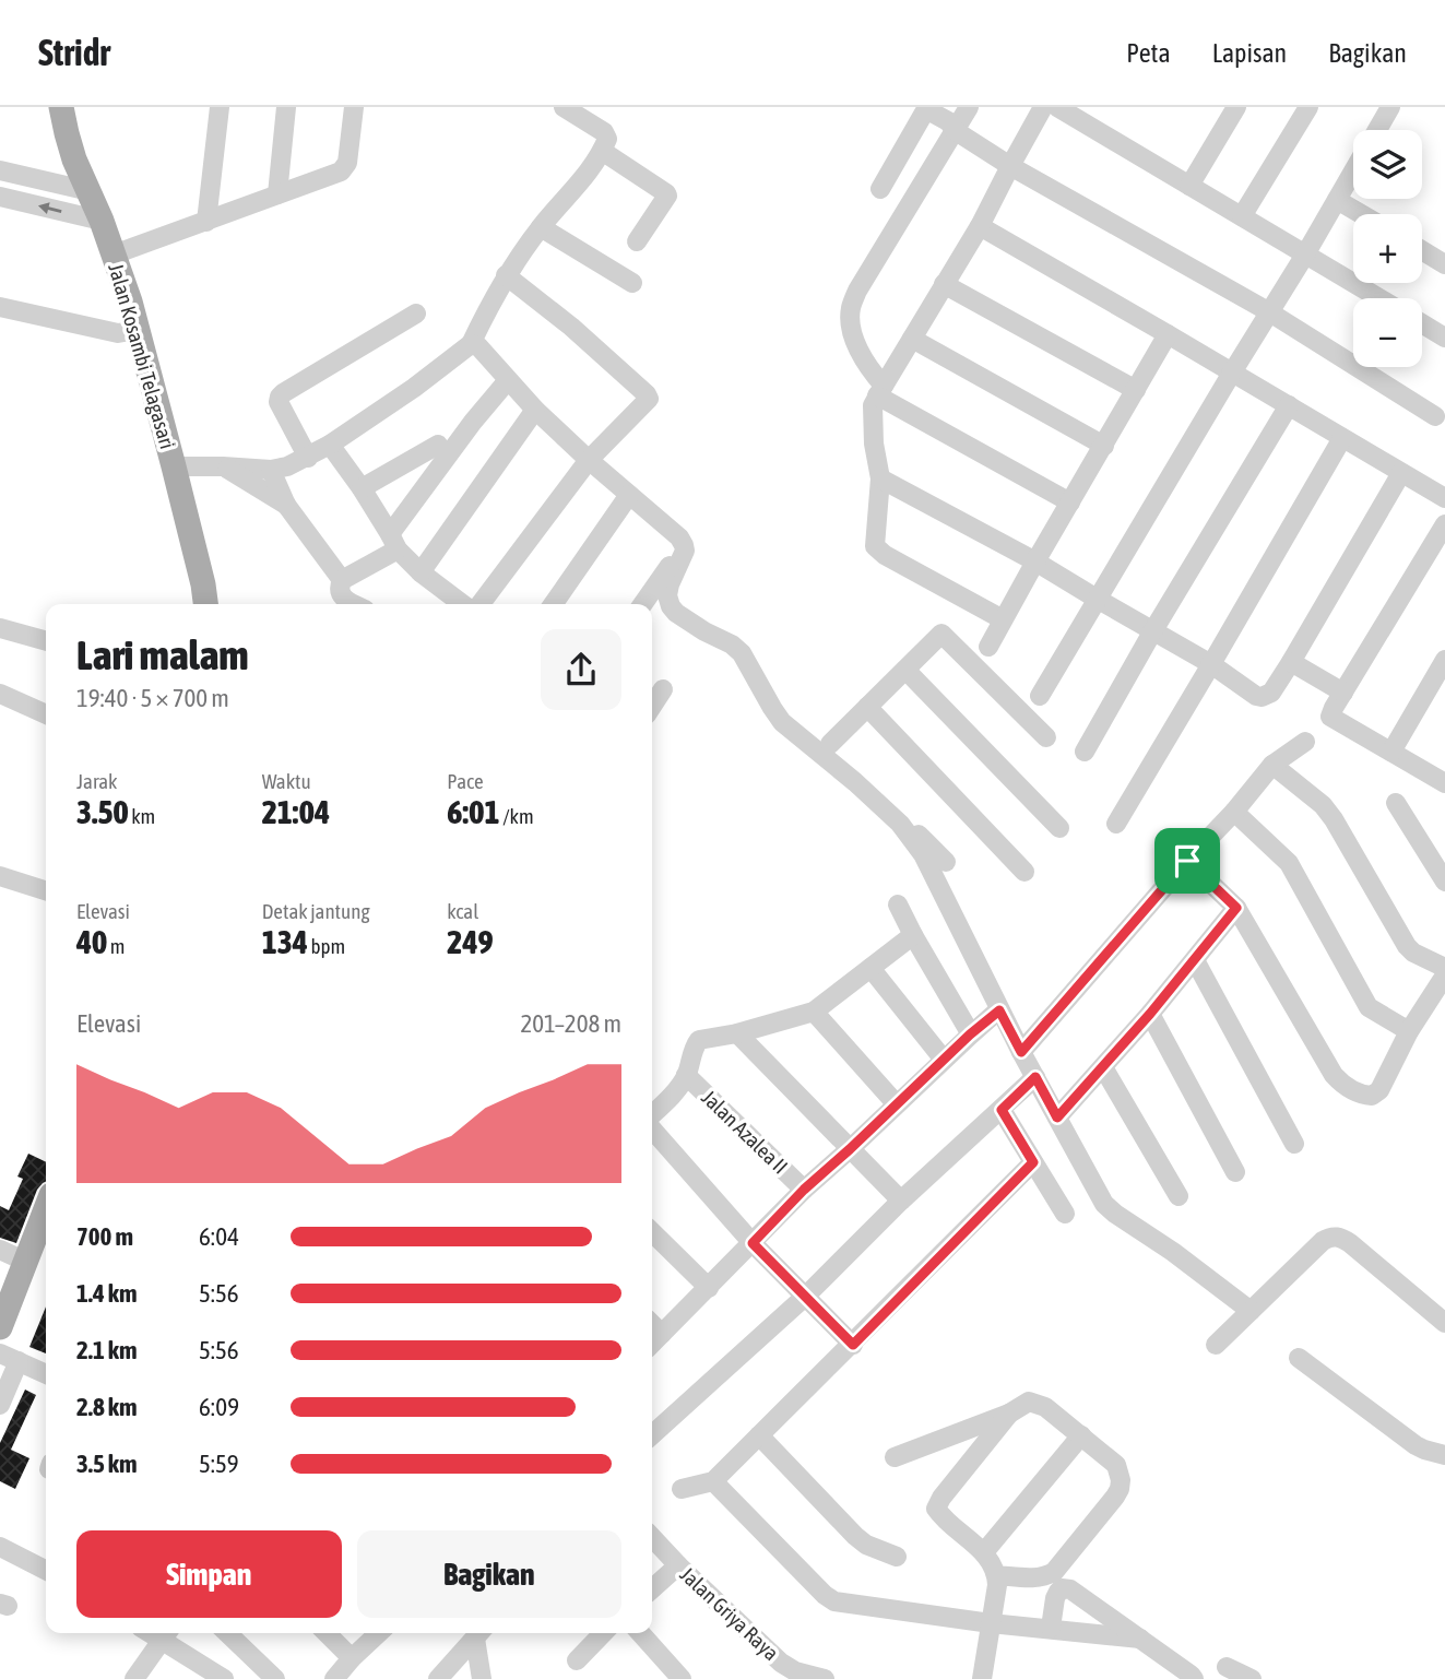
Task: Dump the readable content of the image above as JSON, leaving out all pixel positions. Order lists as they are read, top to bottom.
{
  "streets": {
    "main road": ["Jalan Kosambi Telagasari"],
    "street": ["Jalan Azalea II", "Jalan Griya Raya"]
  },
  "page": {
    "header": "Stridr",
    "nav": ["Peta", "Lapisan", "Bagikan"],
    "map_buttons": ["+", "−"],
    "heading": ["Lari malam", "19:40 · 5 × 700 m"],
    "stats": [
      ["Jarak", "3.50 km"],
      ["Waktu", "21:04"],
      ["Pace", "6:01 /km"],
      ["Elevasi", "40 m"],
      ["Detak jantung", "134 bpm"],
      ["kcal", "249"]
    ],
    "chart": ["Elevasi", "201–208 m"],
    "list": [
      {
        "name": "700 m",
        "note": "6:04"
      },
      {
        "name": "1.4 km",
        "note": "5:56"
      },
      {
        "name": "2.1 km",
        "note": "5:56"
      },
      {
        "name": "2.8 km",
        "note": "6:09"
      },
      {
        "name": "3.5 km",
        "note": "5:59"
      }
    ],
    "buttons": ["Simpan", "Bagikan"]
  }
}
